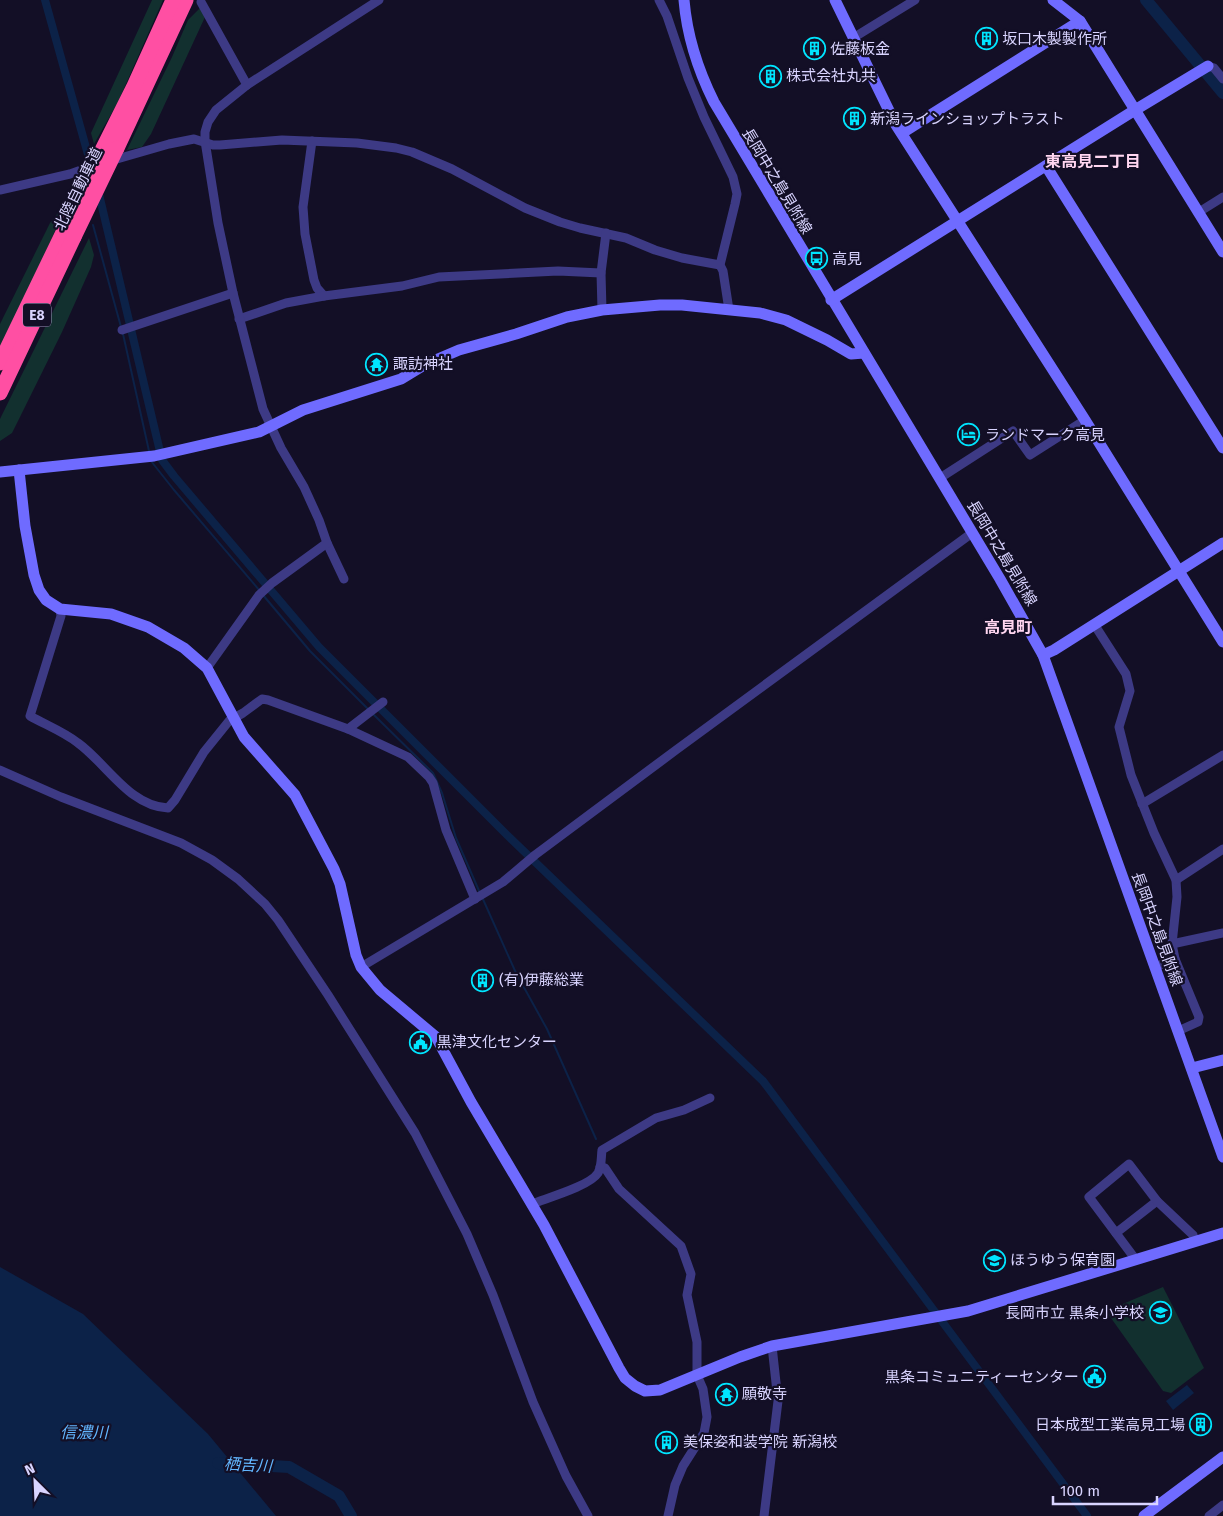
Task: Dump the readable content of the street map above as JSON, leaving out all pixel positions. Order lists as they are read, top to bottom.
{
  "streets": {
    "highway": ["北陸自動車道", "E8"],
    "street": ["長岡中之島見附線"]
  },
  "districts": ["東高見二丁目", "高見町"],
  "water": ["信濃川", "栖吉川"],
  "places": {
    "building": [
      "坂口木製製作所",
      "佐藤板金",
      "株式会社丸共",
      "新潟ラインショップトラスト",
      "(有)伊藤総業",
      "日本成型工業高見工場",
      "美保姿和装学院 新潟校"
    ],
    "bus stop": ["高見"],
    "temple": ["諏訪神社", "願敬寺"],
    "hotel": ["ランドマーク高見"],
    "public building": ["黒津文化センター", "黒条コミュニティーセンター"],
    "school or university": ["ほうゆう保育園", "長岡市立 黒条小学校"]
  },
  "scale_bar": "100 m",
  "north": "top left"
}
